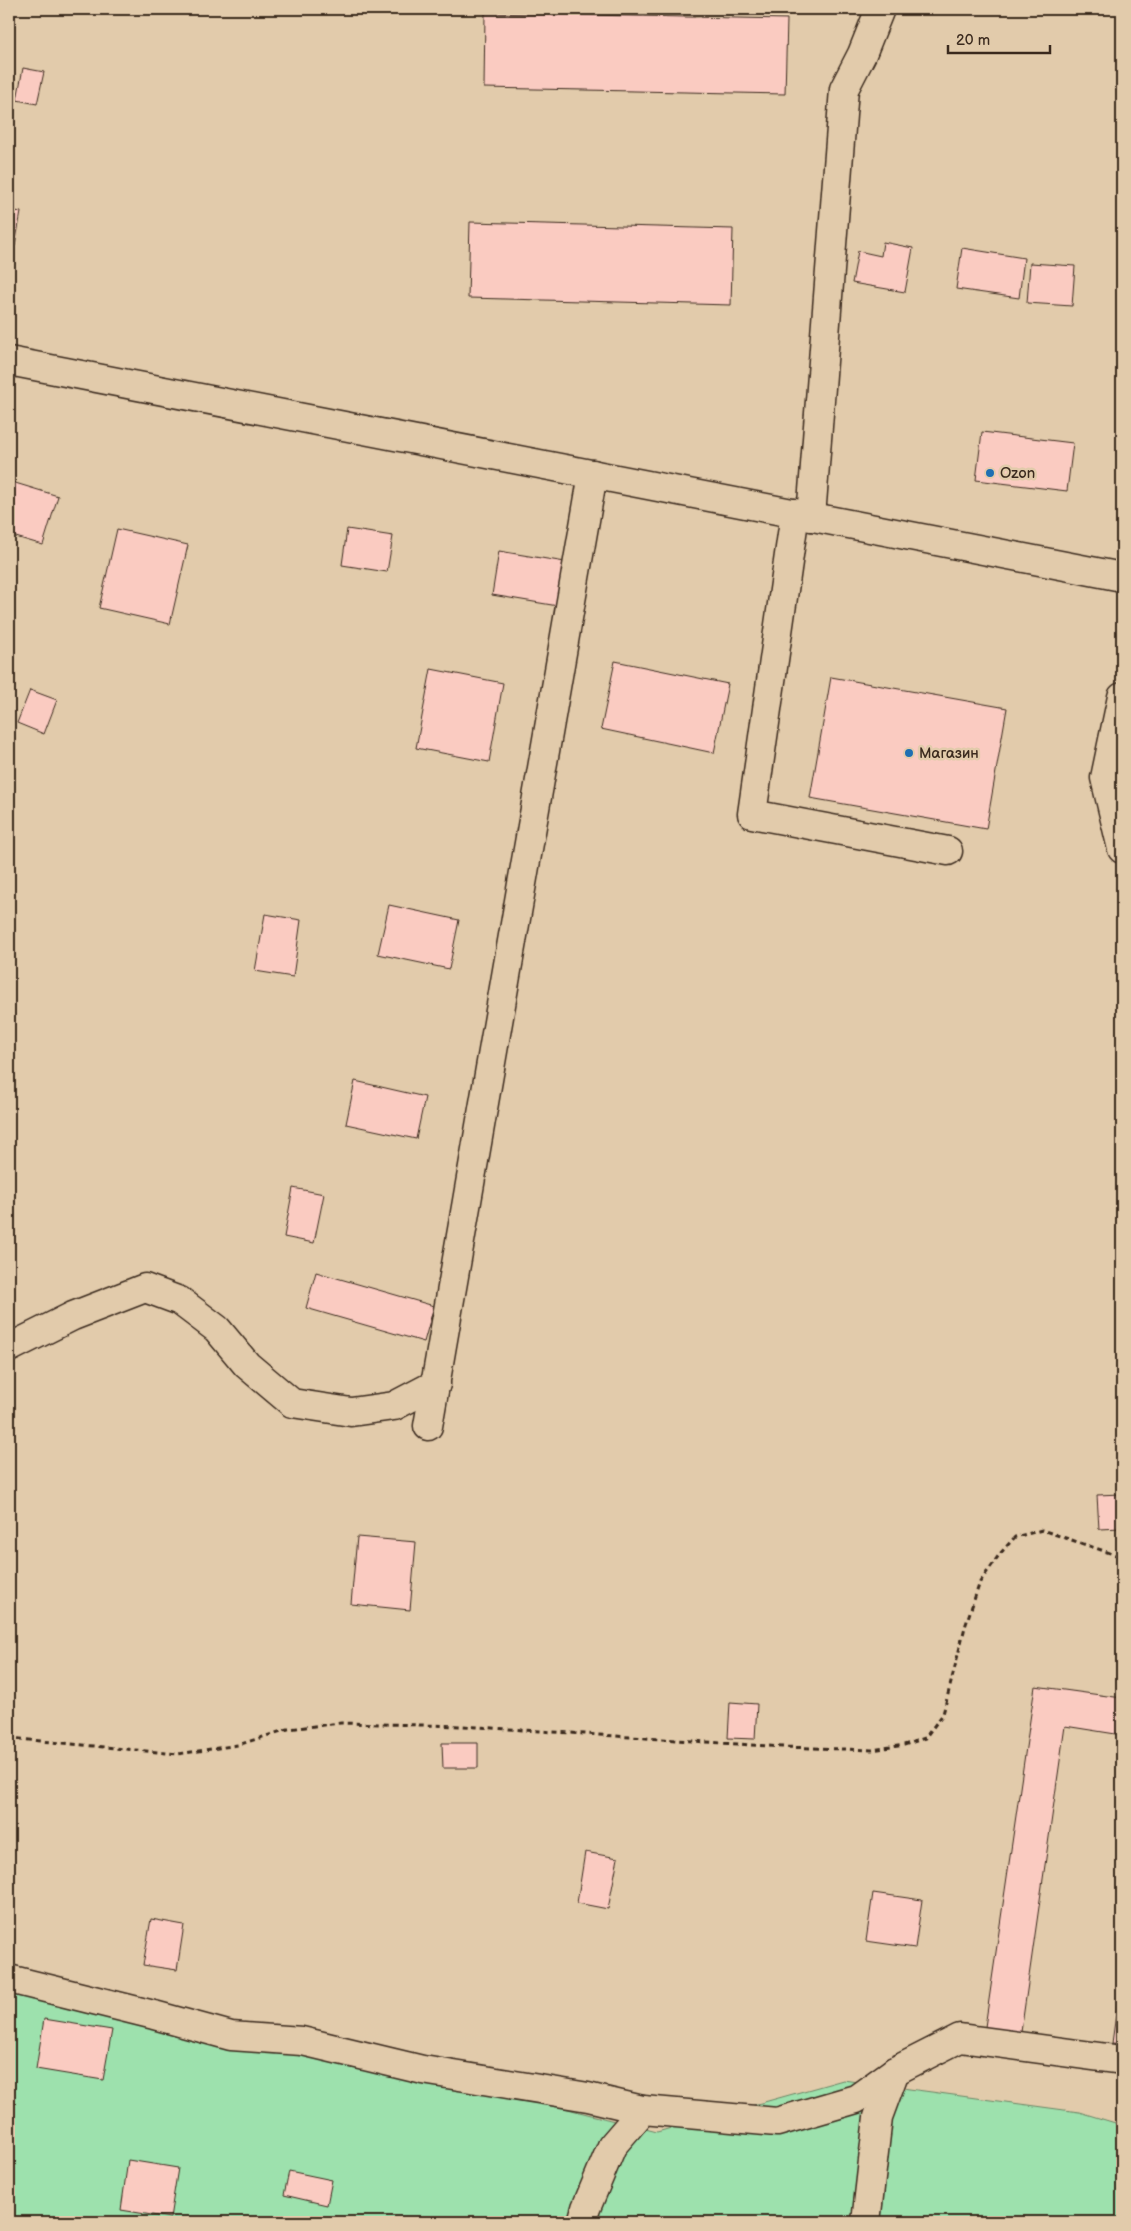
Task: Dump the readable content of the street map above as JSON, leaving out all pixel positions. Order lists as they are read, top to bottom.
{
  "places": ["Ozon", "Магазин"],
  "scale_bar": "20 m"
}
